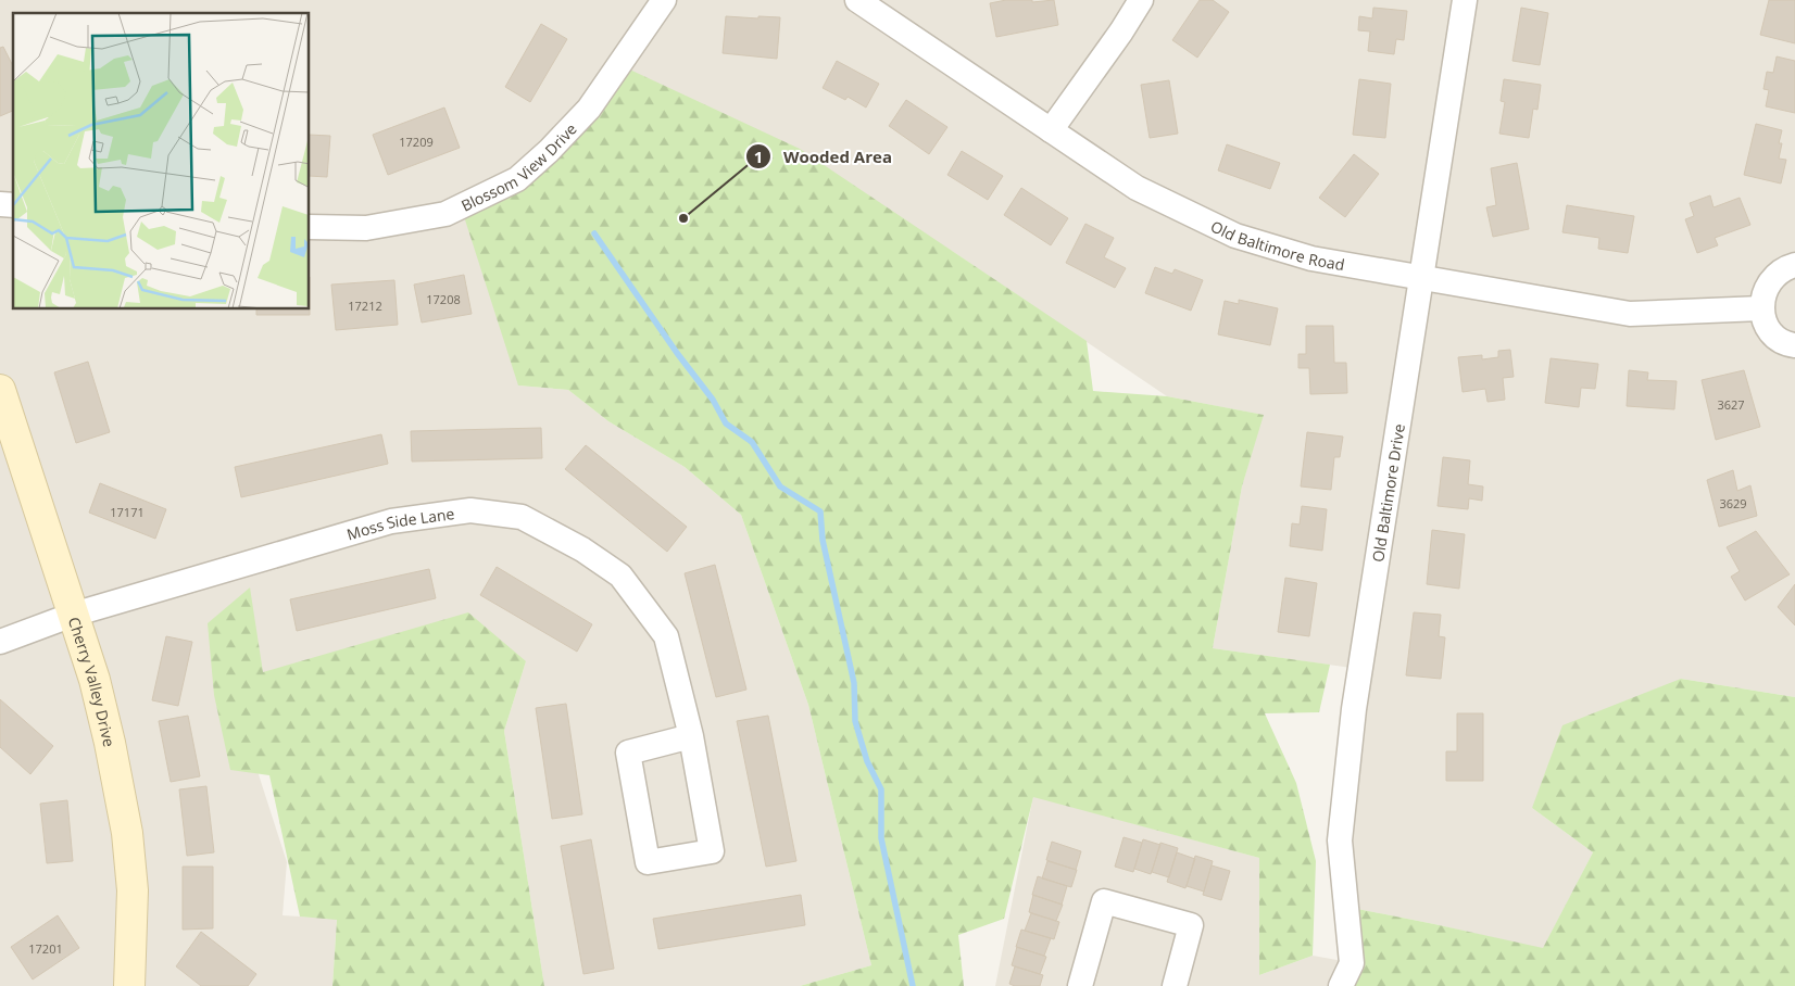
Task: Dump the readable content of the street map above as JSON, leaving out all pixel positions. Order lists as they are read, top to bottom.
{
  "streets": {
    "street": [
      "Blossom View Drive",
      "Old Baltimore Road",
      "Old Baltimore Drive",
      "Moss Side Lane",
      "Cherry Valley Drive"
    ]
  },
  "crossings": [
    ["Old Baltimore Road", "Old Baltimore Drive"],
    ["Moss Side Lane", "Cherry Valley Drive"]
  ],
  "places": ["Wooded Area"],
  "house_numbers": [
    "17209",
    "17208",
    "17212",
    "3627",
    "3629",
    "17171",
    "17201"
  ]
}
